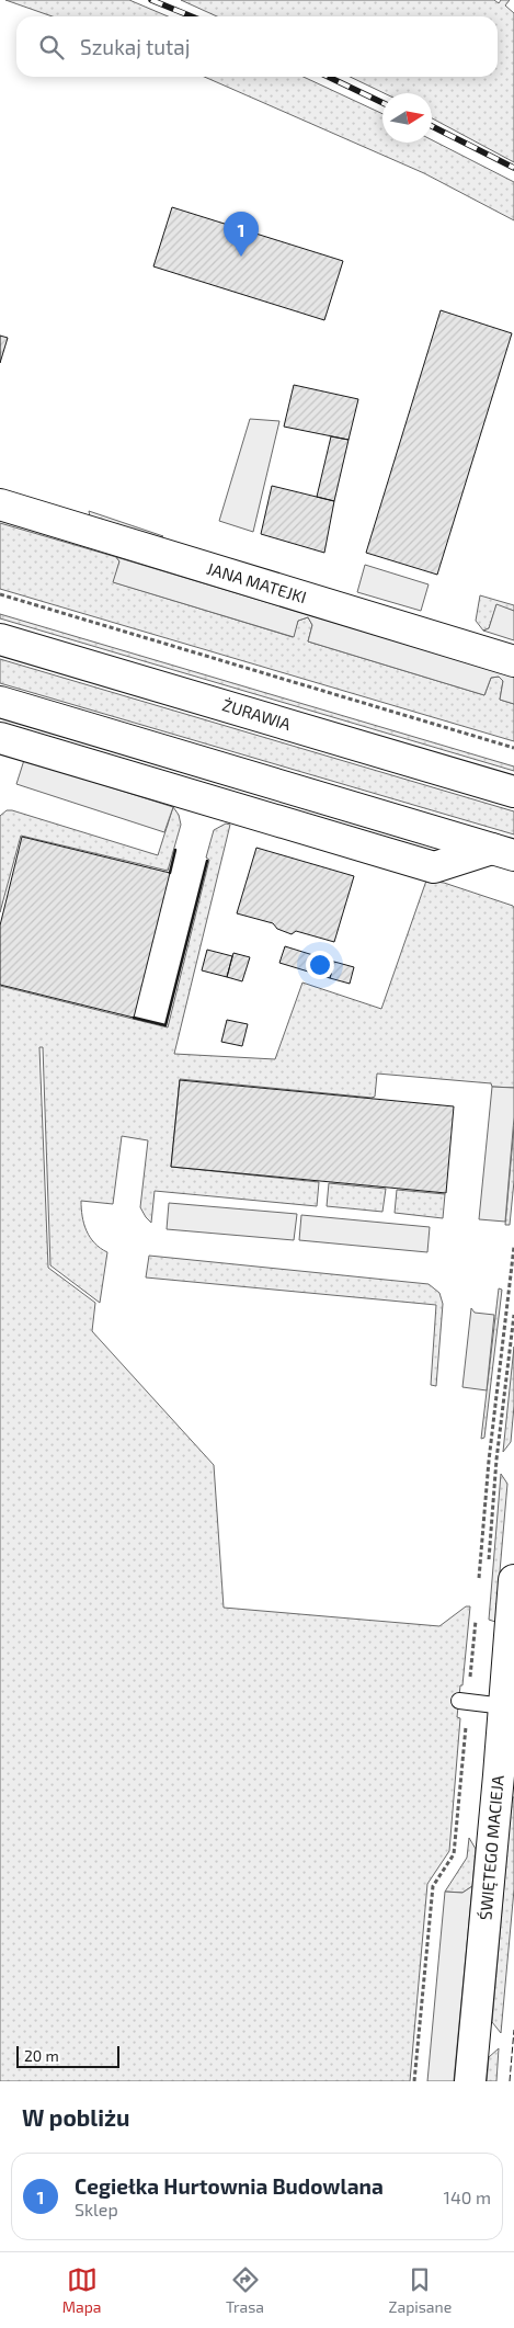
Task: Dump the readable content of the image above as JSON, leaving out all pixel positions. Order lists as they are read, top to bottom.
{
  "streets": {
    "street": ["JANA MATEJKI", "ŻURAWIA", "ŚWIĘTEGO MACIEJA"]
  },
  "scale_bar": "20 m",
  "north": "right",
  "page": {
    "search": "Szukaj tutaj",
    "pins": "1",
    "scale": "20 m",
    "heading": "W pobliżu",
    "list": [
      {
        "mark": "1",
        "name": "Cegiełka Hurtownia Budowlana",
        "note": "Sklep",
        "value": "140 m"
      }
    ],
    "nav": ["Mapa", "Trasa", "Zapisane"]
  }
}
